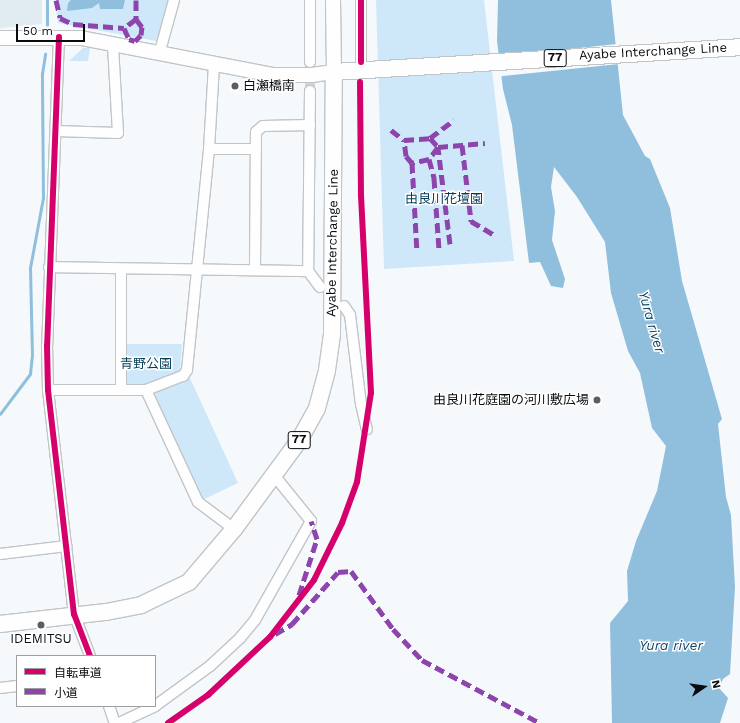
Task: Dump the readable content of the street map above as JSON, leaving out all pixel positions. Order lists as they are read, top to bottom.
{
  "streets": {
    "main road": ["Ayabe Interchange Line", "77"]
  },
  "water": ["Yura river"],
  "parks": ["由良川花壇園", "青野公園"],
  "places": ["白瀬橋南", "由良川花庭園の河川敷広場", "IDEMITSU"],
  "legend": ["自転車道", "小道"],
  "scale_bar": "50 m",
  "north": "right"
}
